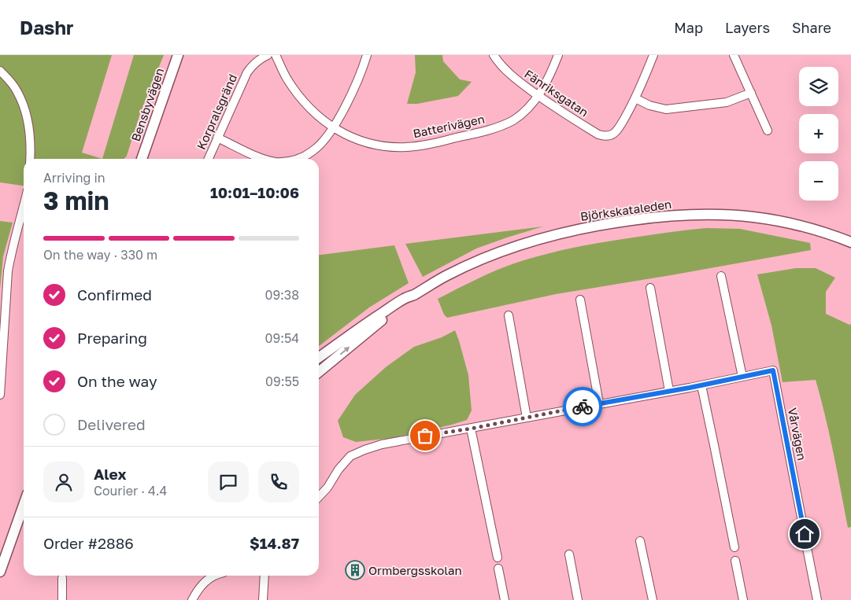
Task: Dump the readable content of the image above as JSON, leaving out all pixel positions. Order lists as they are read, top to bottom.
{
  "streets": {
    "main road": ["Bensbyvägen", "Björkskataleden"],
    "street": [
      "Fänriksgatan",
      "Korpralsgränd",
      "Batterivägen",
      "Vårvägen"
    ]
  },
  "crossings": [
    ["Fänriksgatan", "Batterivägen"]
  ],
  "places": {
    "building": ["Ormbergsskolan"]
  },
  "page": {
    "header": "Dashr",
    "nav": ["Map", "Layers", "Share"],
    "map_buttons": ["+", "−"],
    "heading": ["3 min", "Arriving in", "10:01–10:06"],
    "panel": [
      "Alex",
      "Courier · 4.4",
      "Order #2886",
      "$14.87"
    ],
    "bar": "On the way · 330 m",
    "list": [
      ["Confirmed", "09:38"],
      ["Preparing", "09:54"],
      ["On the way", "09:55"],
      "Delivered"
    ]
  }
}
